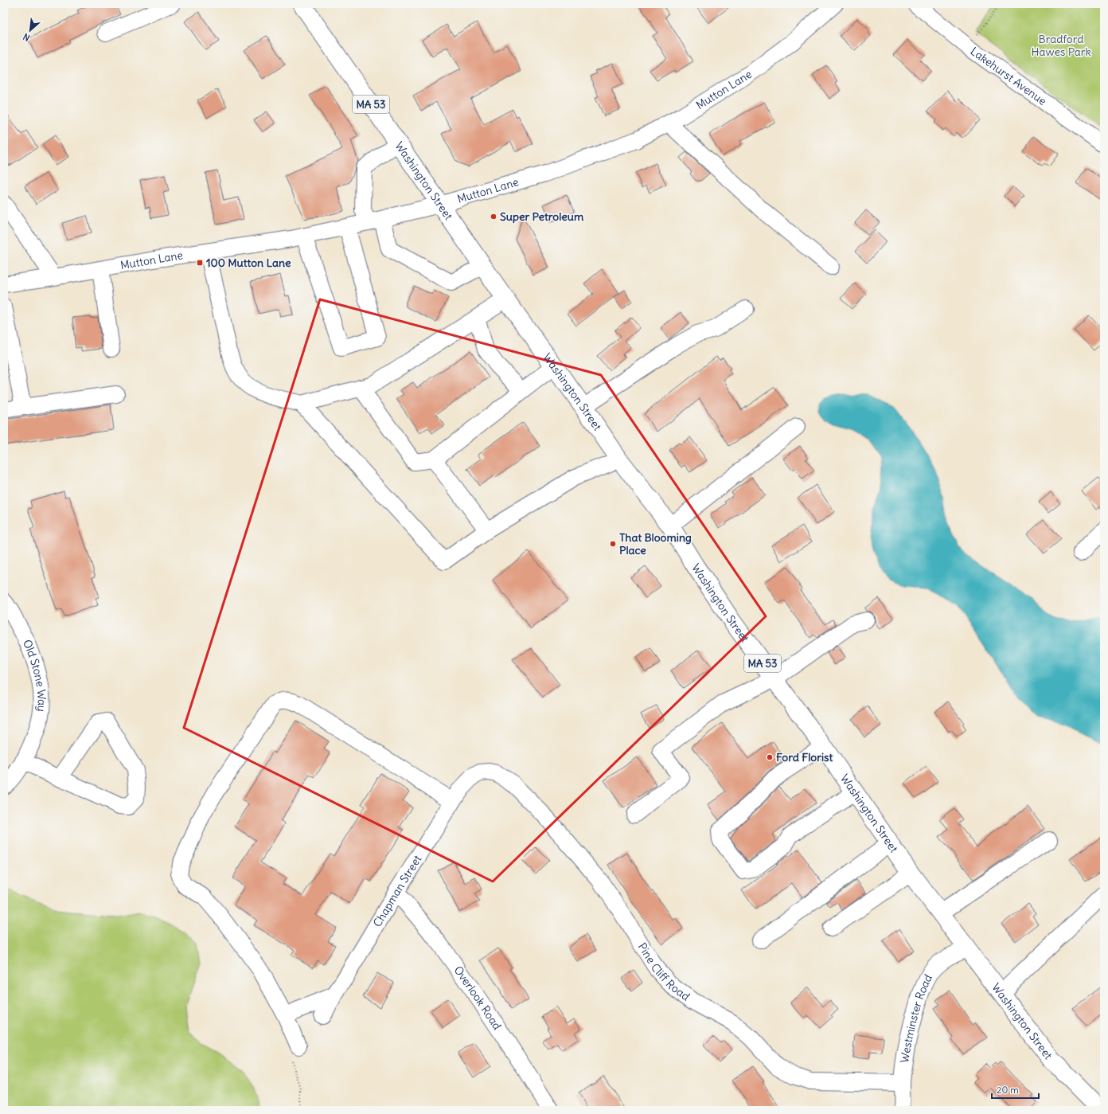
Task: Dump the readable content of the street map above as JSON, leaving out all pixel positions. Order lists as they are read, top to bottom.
{
  "streets": {
    "main road": ["MA 53", "Washington Street"],
    "street": [
      "Lakehurst Avenue",
      "Mutton Lane",
      "Old Stone Way",
      "Chapman Street",
      "Pine Cliff Road",
      "Overlook Road",
      "Westminster Road"
    ]
  },
  "crossings": [
    ["Mutton Lane", "Washington Street"],
    ["Washington Street", "Westminster Road"],
    ["Chapman Street", "Pine Cliff Road"],
    ["Chapman Street", "Overlook Road"],
    ["Pine Cliff Road", "Westminster Road"]
  ],
  "parks": ["Bradford Hawes Park"],
  "places": {
    "other": ["Super Petroleum", "That Blooming Place", "Ford Florist"],
    "transit": ["100 Mutton Lane"]
  },
  "scale_bar": "20 m",
  "north": "bottom left"
}
